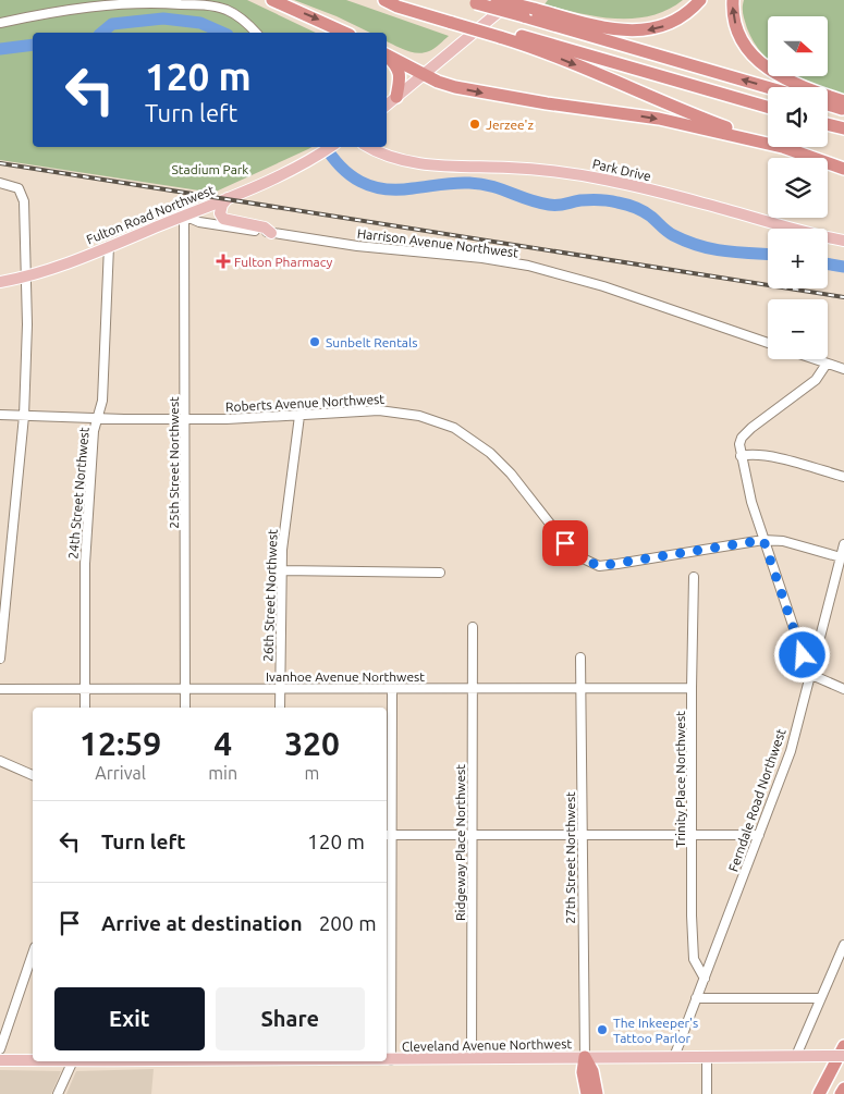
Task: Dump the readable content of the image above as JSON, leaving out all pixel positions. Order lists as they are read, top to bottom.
{
  "streets": {
    "main road": ["Park Drive", "Fulton Road Northwest", "Cleveland Avenue Northwest"],
    "street": [
      "Harrison Avenue Northwest",
      "Roberts Avenue Northwest",
      "25th Street Northwest",
      "24th Street Northwest",
      "26th Street Northwest",
      "Ivanhoe Avenue Northwest",
      "Trinity Place Northwest",
      "Ferndale Road Northwest",
      "Ridgeway Place Northwest",
      "27th Street Northwest"
    ]
  },
  "crossings": [
    ["Fulton Road Northwest", "Harrison Avenue Northwest"],
    ["Fulton Road Northwest", "25th Street Northwest"],
    ["Fulton Road Northwest", "24th Street Northwest"],
    ["Harrison Avenue Northwest", "25th Street Northwest"],
    ["Roberts Avenue Northwest", "25th Street Northwest"],
    ["Roberts Avenue Northwest", "24th Street Northwest"],
    ["Roberts Avenue Northwest", "26th Street Northwest"],
    ["Roberts Avenue Northwest", "Ferndale Road Northwest"],
    ["25th Street Northwest", "Ivanhoe Avenue Northwest"],
    ["24th Street Northwest", "Ivanhoe Avenue Northwest"],
    ["26th Street Northwest", "Ivanhoe Avenue Northwest"],
    ["Ivanhoe Avenue Northwest", "Trinity Place Northwest"],
    ["Ivanhoe Avenue Northwest", "Ridgeway Place Northwest"],
    ["Ivanhoe Avenue Northwest", "27th Street Northwest"],
    ["Trinity Place Northwest", "Ferndale Road Northwest"],
    ["Ferndale Road Northwest", "Cleveland Avenue Northwest"],
    ["Ridgeway Place Northwest", "Cleveland Avenue Northwest"],
    ["27th Street Northwest", "Cleveland Avenue Northwest"]
  ],
  "parks": ["Stadium Park"],
  "places": {
    "other": ["Jerzee'z", "Sunbelt Rentals", "The Inkeeper's Tattoo Parlor"],
    "health": ["Fulton Pharmacy"]
  },
  "north": "right",
  "page": {
    "map_buttons": ["+", "−"],
    "turn": ["120 m", "Turn left"],
    "eta": [
      "12:59",
      "Arrival",
      "4",
      "min",
      "320",
      "m"
    ],
    "list": [
      {
        "name": "Turn left",
        "value": "120 m"
      },
      {
        "name": "Arrive at destination",
        "value": "200 m"
      }
    ],
    "buttons": ["Exit", "Share"]
  }
}
